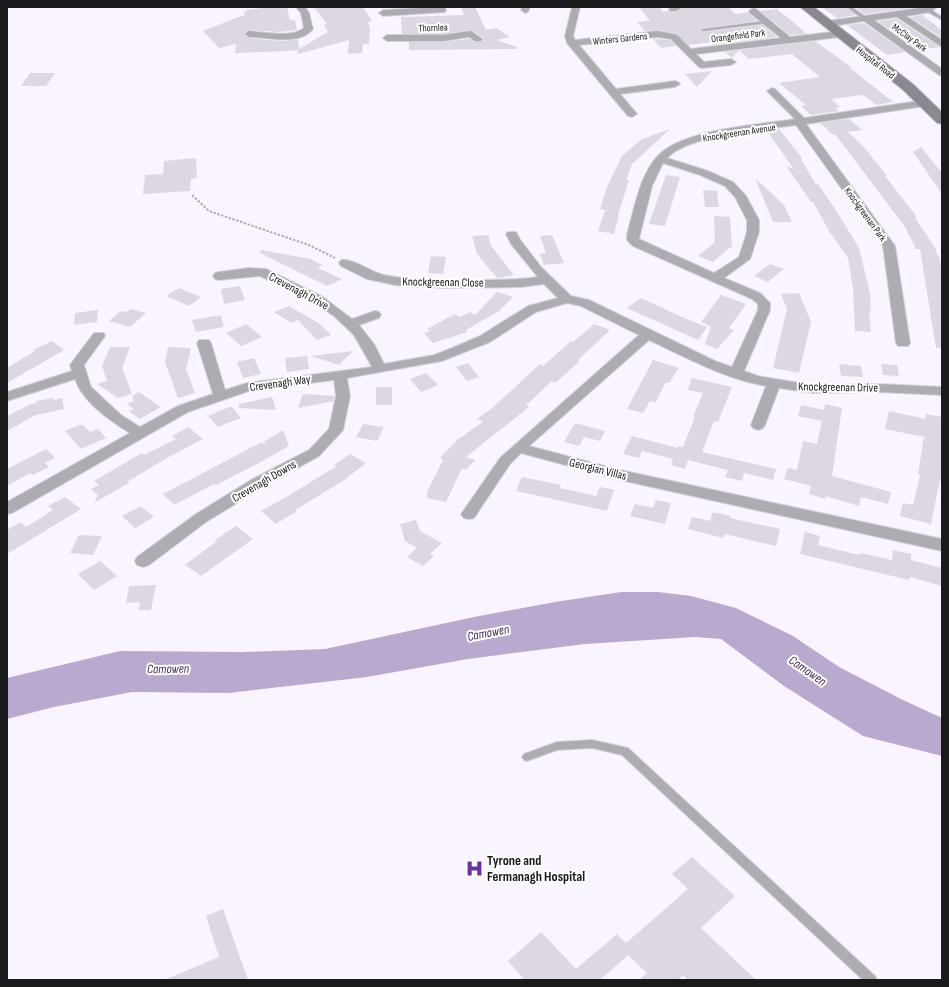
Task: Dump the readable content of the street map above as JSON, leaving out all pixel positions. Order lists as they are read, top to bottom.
{
  "streets": {
    "main road": ["Hospital Road"],
    "street": [
      "Thornlea",
      "Orangefield Park",
      "McClay Park",
      "Winters Gardens",
      "Knockgreenan Avenue",
      "Knockgreenan Park",
      "Knockgreenan Close",
      "Crevenagh Drive",
      "Crevenagh Way",
      "Knockgreenan Drive",
      "Georgian Villas",
      "Crevenagh Downs"
    ]
  },
  "crossings": [
    ["Orangefield Park", "Winters Gardens"],
    ["Orangefield Park", "Hospital Road"],
    ["McClay Park", "Hospital Road"],
    ["Knockgreenan Avenue", "Knockgreenan Park"],
    ["Knockgreenan Avenue", "Knockgreenan Drive"],
    ["Crevenagh Drive", "Crevenagh Way"],
    ["Crevenagh Way", "Crevenagh Downs"]
  ],
  "water": ["Camowen"],
  "places": {
    "hospital": ["Tyrone and Fermanagh Hospital"]
  }
}
